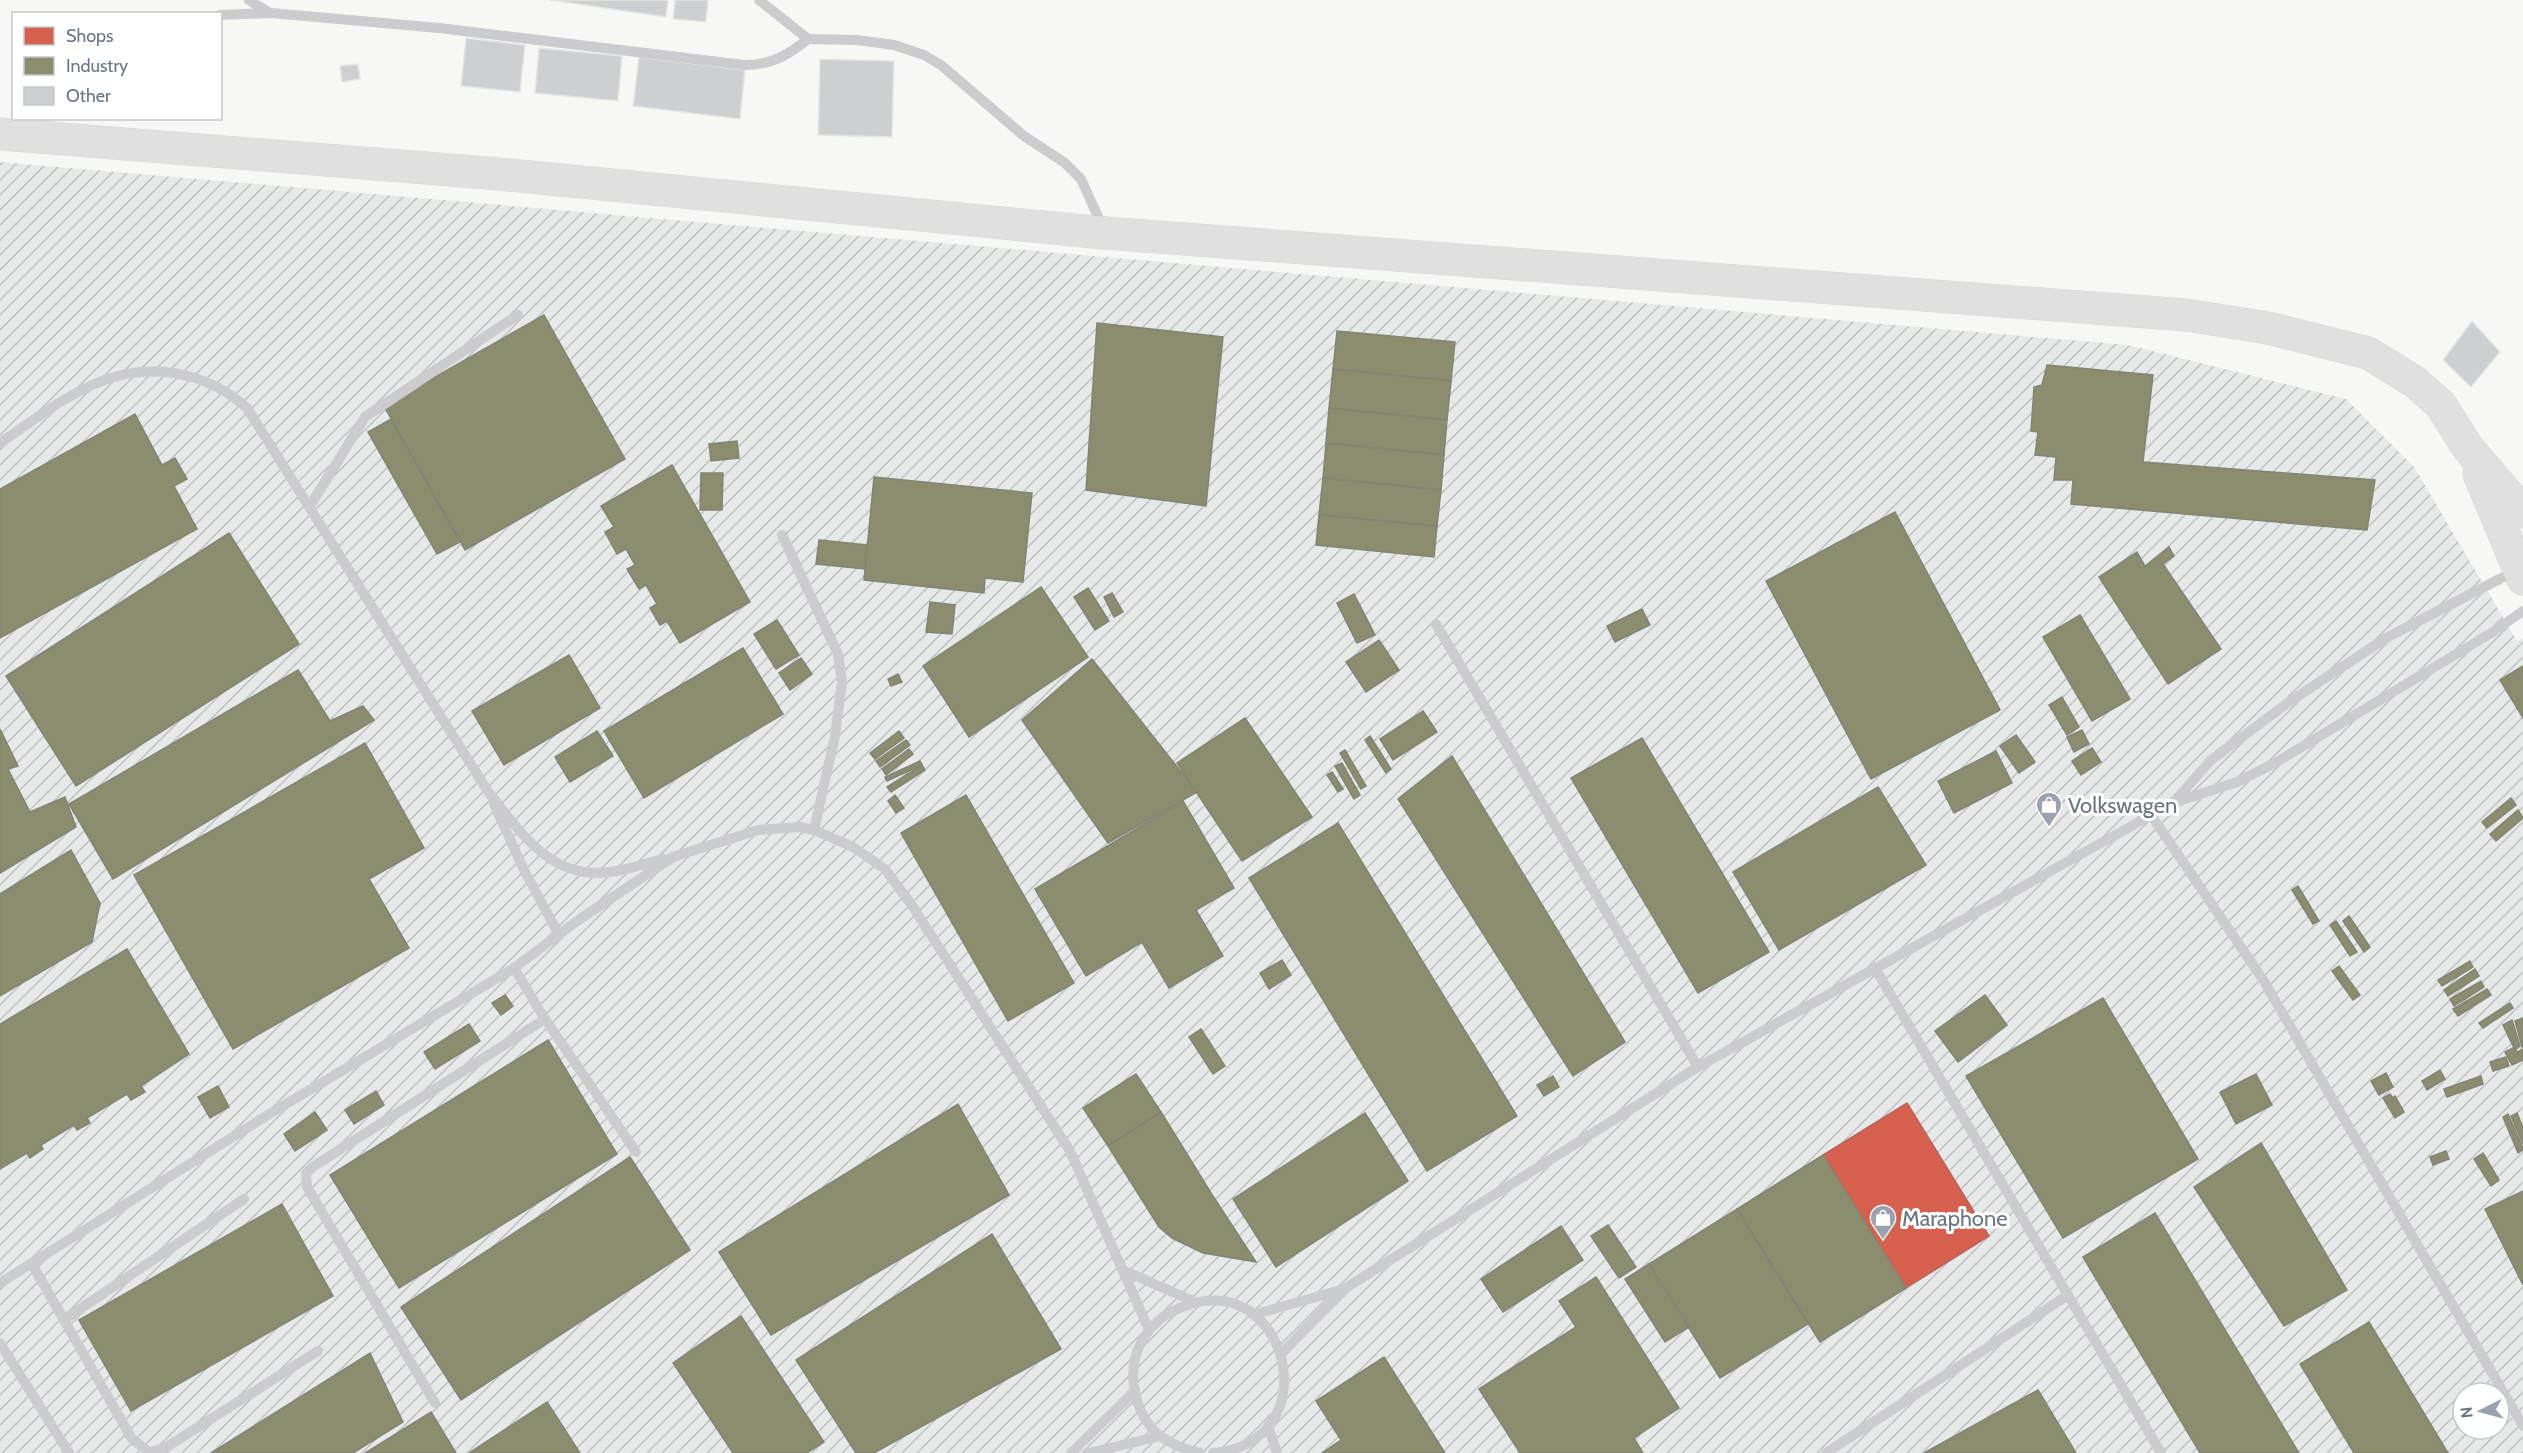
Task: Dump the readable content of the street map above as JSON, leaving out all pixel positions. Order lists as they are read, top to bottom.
{
  "places": {
    "shop": ["Volkswagen", "Maraphone"]
  },
  "legend": ["Shops", "Industry", "Other"],
  "north": "left"
}
